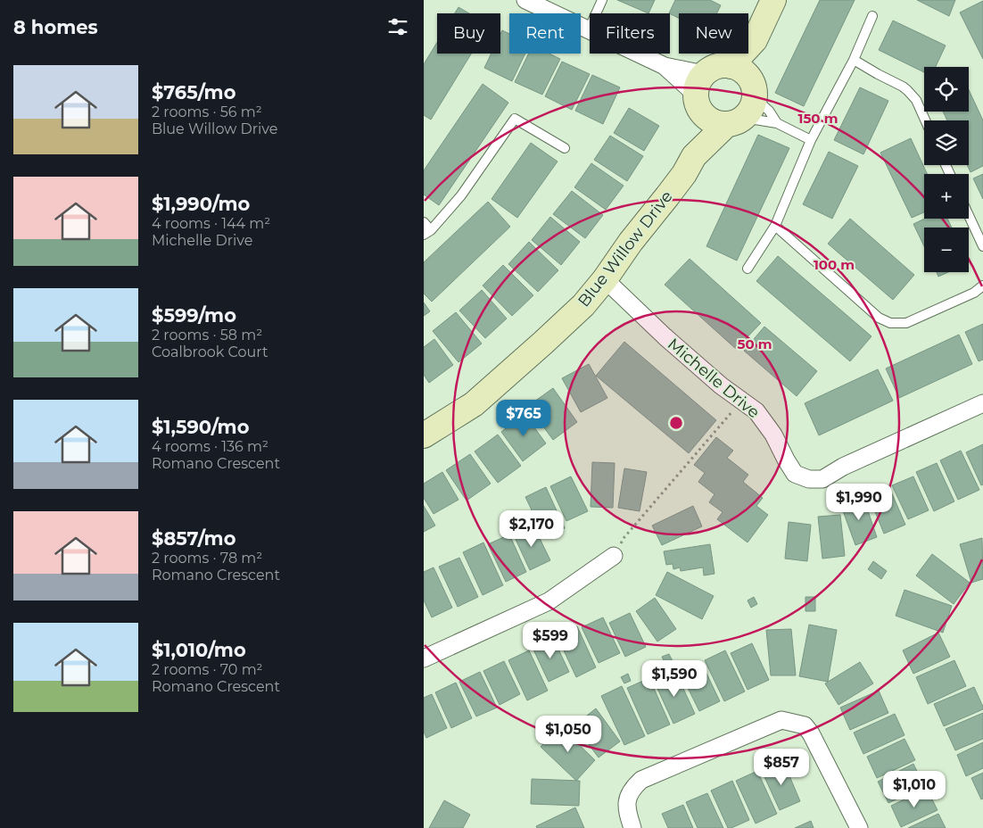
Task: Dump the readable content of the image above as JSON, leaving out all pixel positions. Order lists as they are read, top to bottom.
{
  "streets": {
    "street": ["Blue Willow Drive", "Michelle Drive"]
  },
  "crossings": [
    ["Blue Willow Drive", "Michelle Drive"]
  ],
  "page": {
    "heading": "8 homes",
    "chip": [
      "Buy",
      "Rent",
      "Filters",
      "New"
    ],
    "list": [
      {
        "name": "$765/mo",
        "note": "2 rooms · 56 m² · Blue Willow Drive"
      },
      {
        "name": "$1,990/mo",
        "note": "4 rooms · 144 m² · Michelle Drive"
      },
      {
        "name": "$599/mo",
        "note": "2 rooms · 58 m² · Coalbrook Court"
      },
      {
        "name": "$1,590/mo",
        "note": "4 rooms · 136 m² · Romano Crescent"
      },
      {
        "name": "$857/mo",
        "note": "2 rooms · 78 m² · Romano Crescent"
      },
      {
        "name": "$1,010/mo",
        "note": "2 rooms · 70 m² · Romano Crescent"
      }
    ],
    "map_buttons": ["+", "−"],
    "price": [
      "$765",
      "$1,990",
      "$2,170",
      "$599",
      "$1,590",
      "$1,050",
      "$857",
      "$1,010"
    ]
  },
  "rings": ["150 m", "100 m", "50 m"]
}
